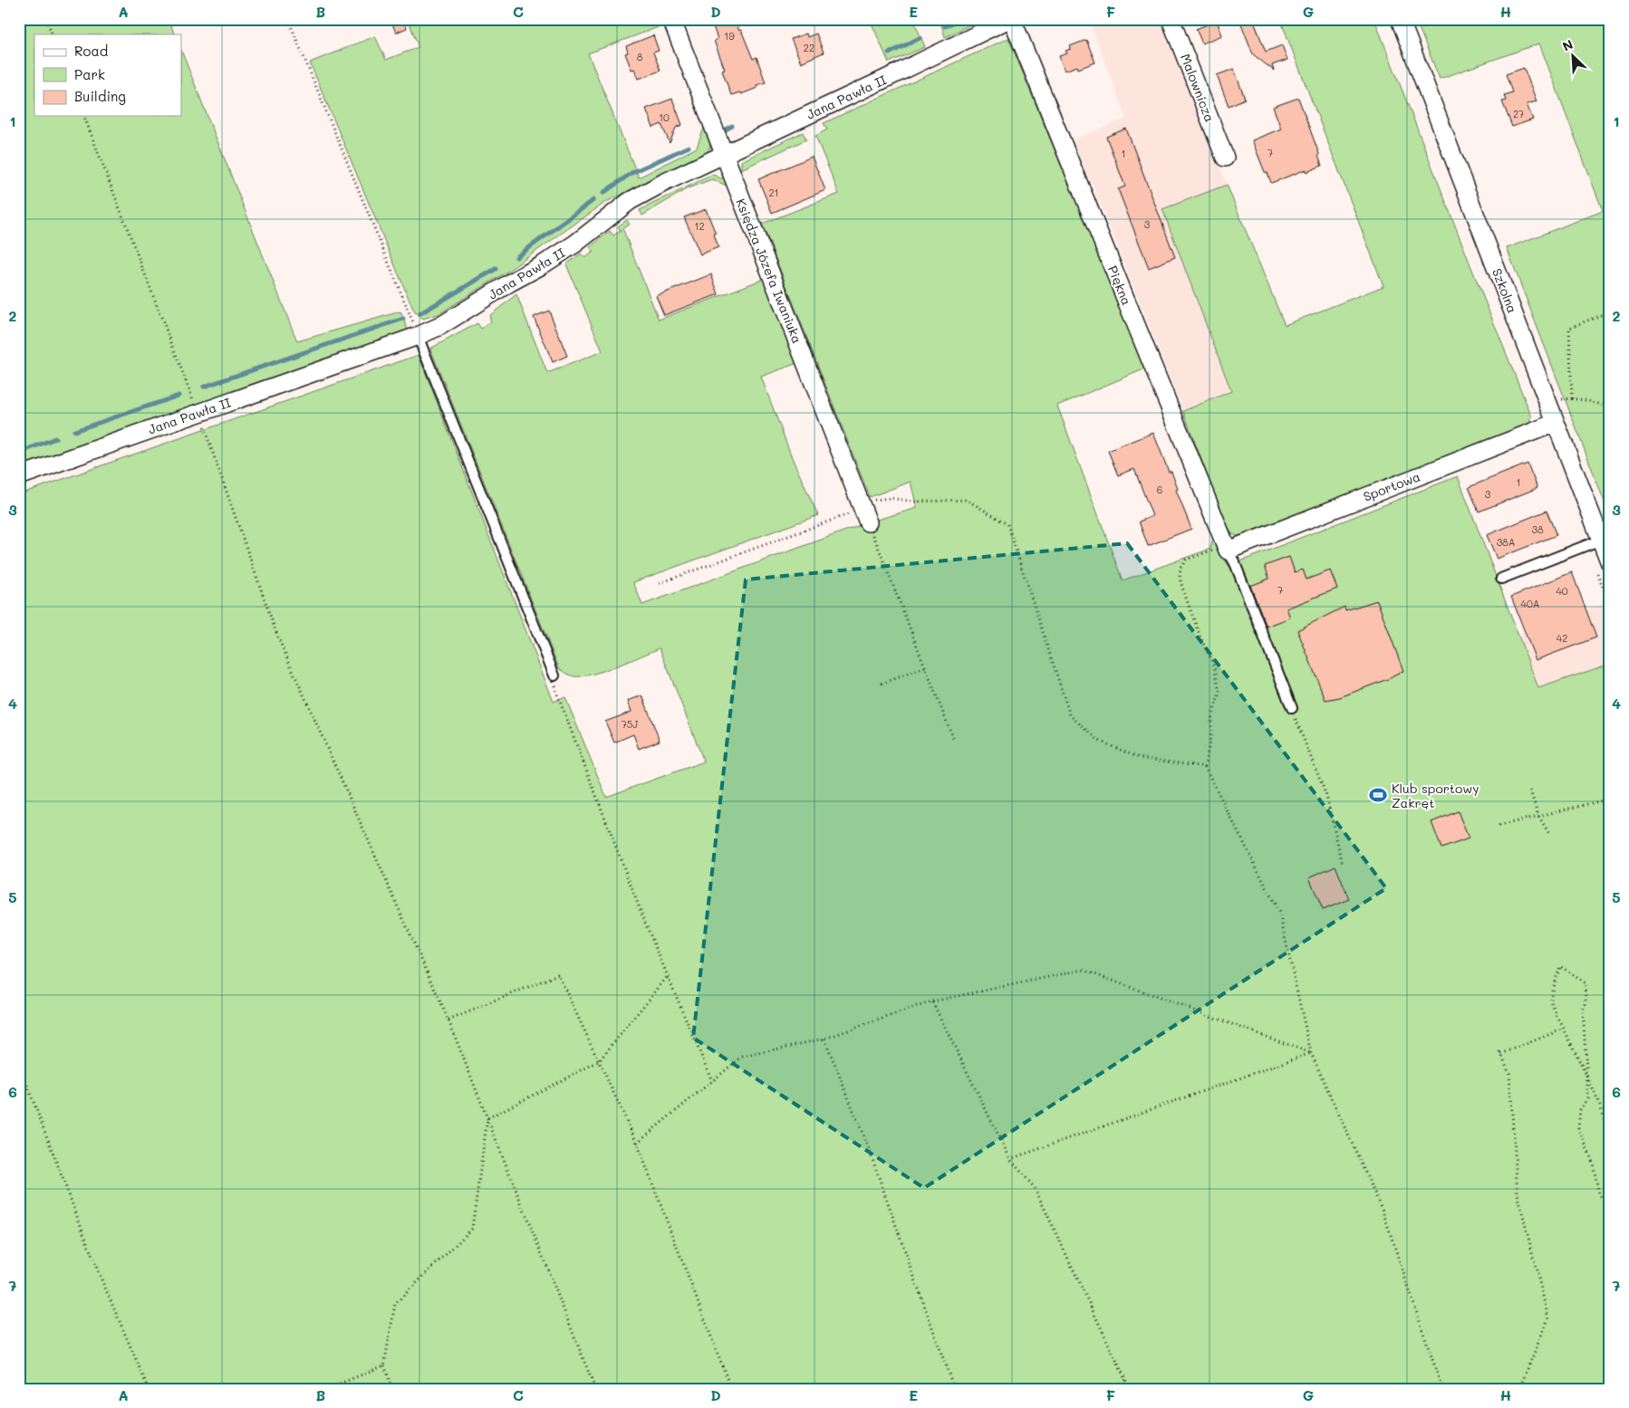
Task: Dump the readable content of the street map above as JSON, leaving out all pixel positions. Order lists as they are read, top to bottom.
{
  "streets": {
    "street": [
      "Malownicza",
      "Jana Pawła II",
      "Księdza Józefa Iwaniuka",
      "Piękna",
      "Szkolna",
      "Sportowa"
    ]
  },
  "crossings": [
    ["Jana Pawła II", "Księdza Józefa Iwaniuka"],
    ["Jana Pawła II", "Piękna"],
    ["Piękna", "Sportowa"],
    ["Szkolna", "Sportowa"]
  ],
  "places": {
    "sports": ["Klub sportowy Zakręt"]
  },
  "house_numbers": [
    "19",
    "22",
    "8",
    "27",
    "10",
    "7",
    "1",
    "21",
    "3",
    "12",
    "1",
    "6",
    "3",
    "38",
    "38A",
    "7",
    "40",
    "40A",
    "42",
    "75J"
  ],
  "legend": ["Road", "Park", "Building"],
  "north": "top left",
  "grid": {
    "columns": [
      "A",
      "B",
      "C",
      "D",
      "E",
      "F",
      "G",
      "H"
    ],
    "rows": [
      "1",
      "2",
      "3",
      "4",
      "5",
      "6",
      "7"
    ]
  }
}
